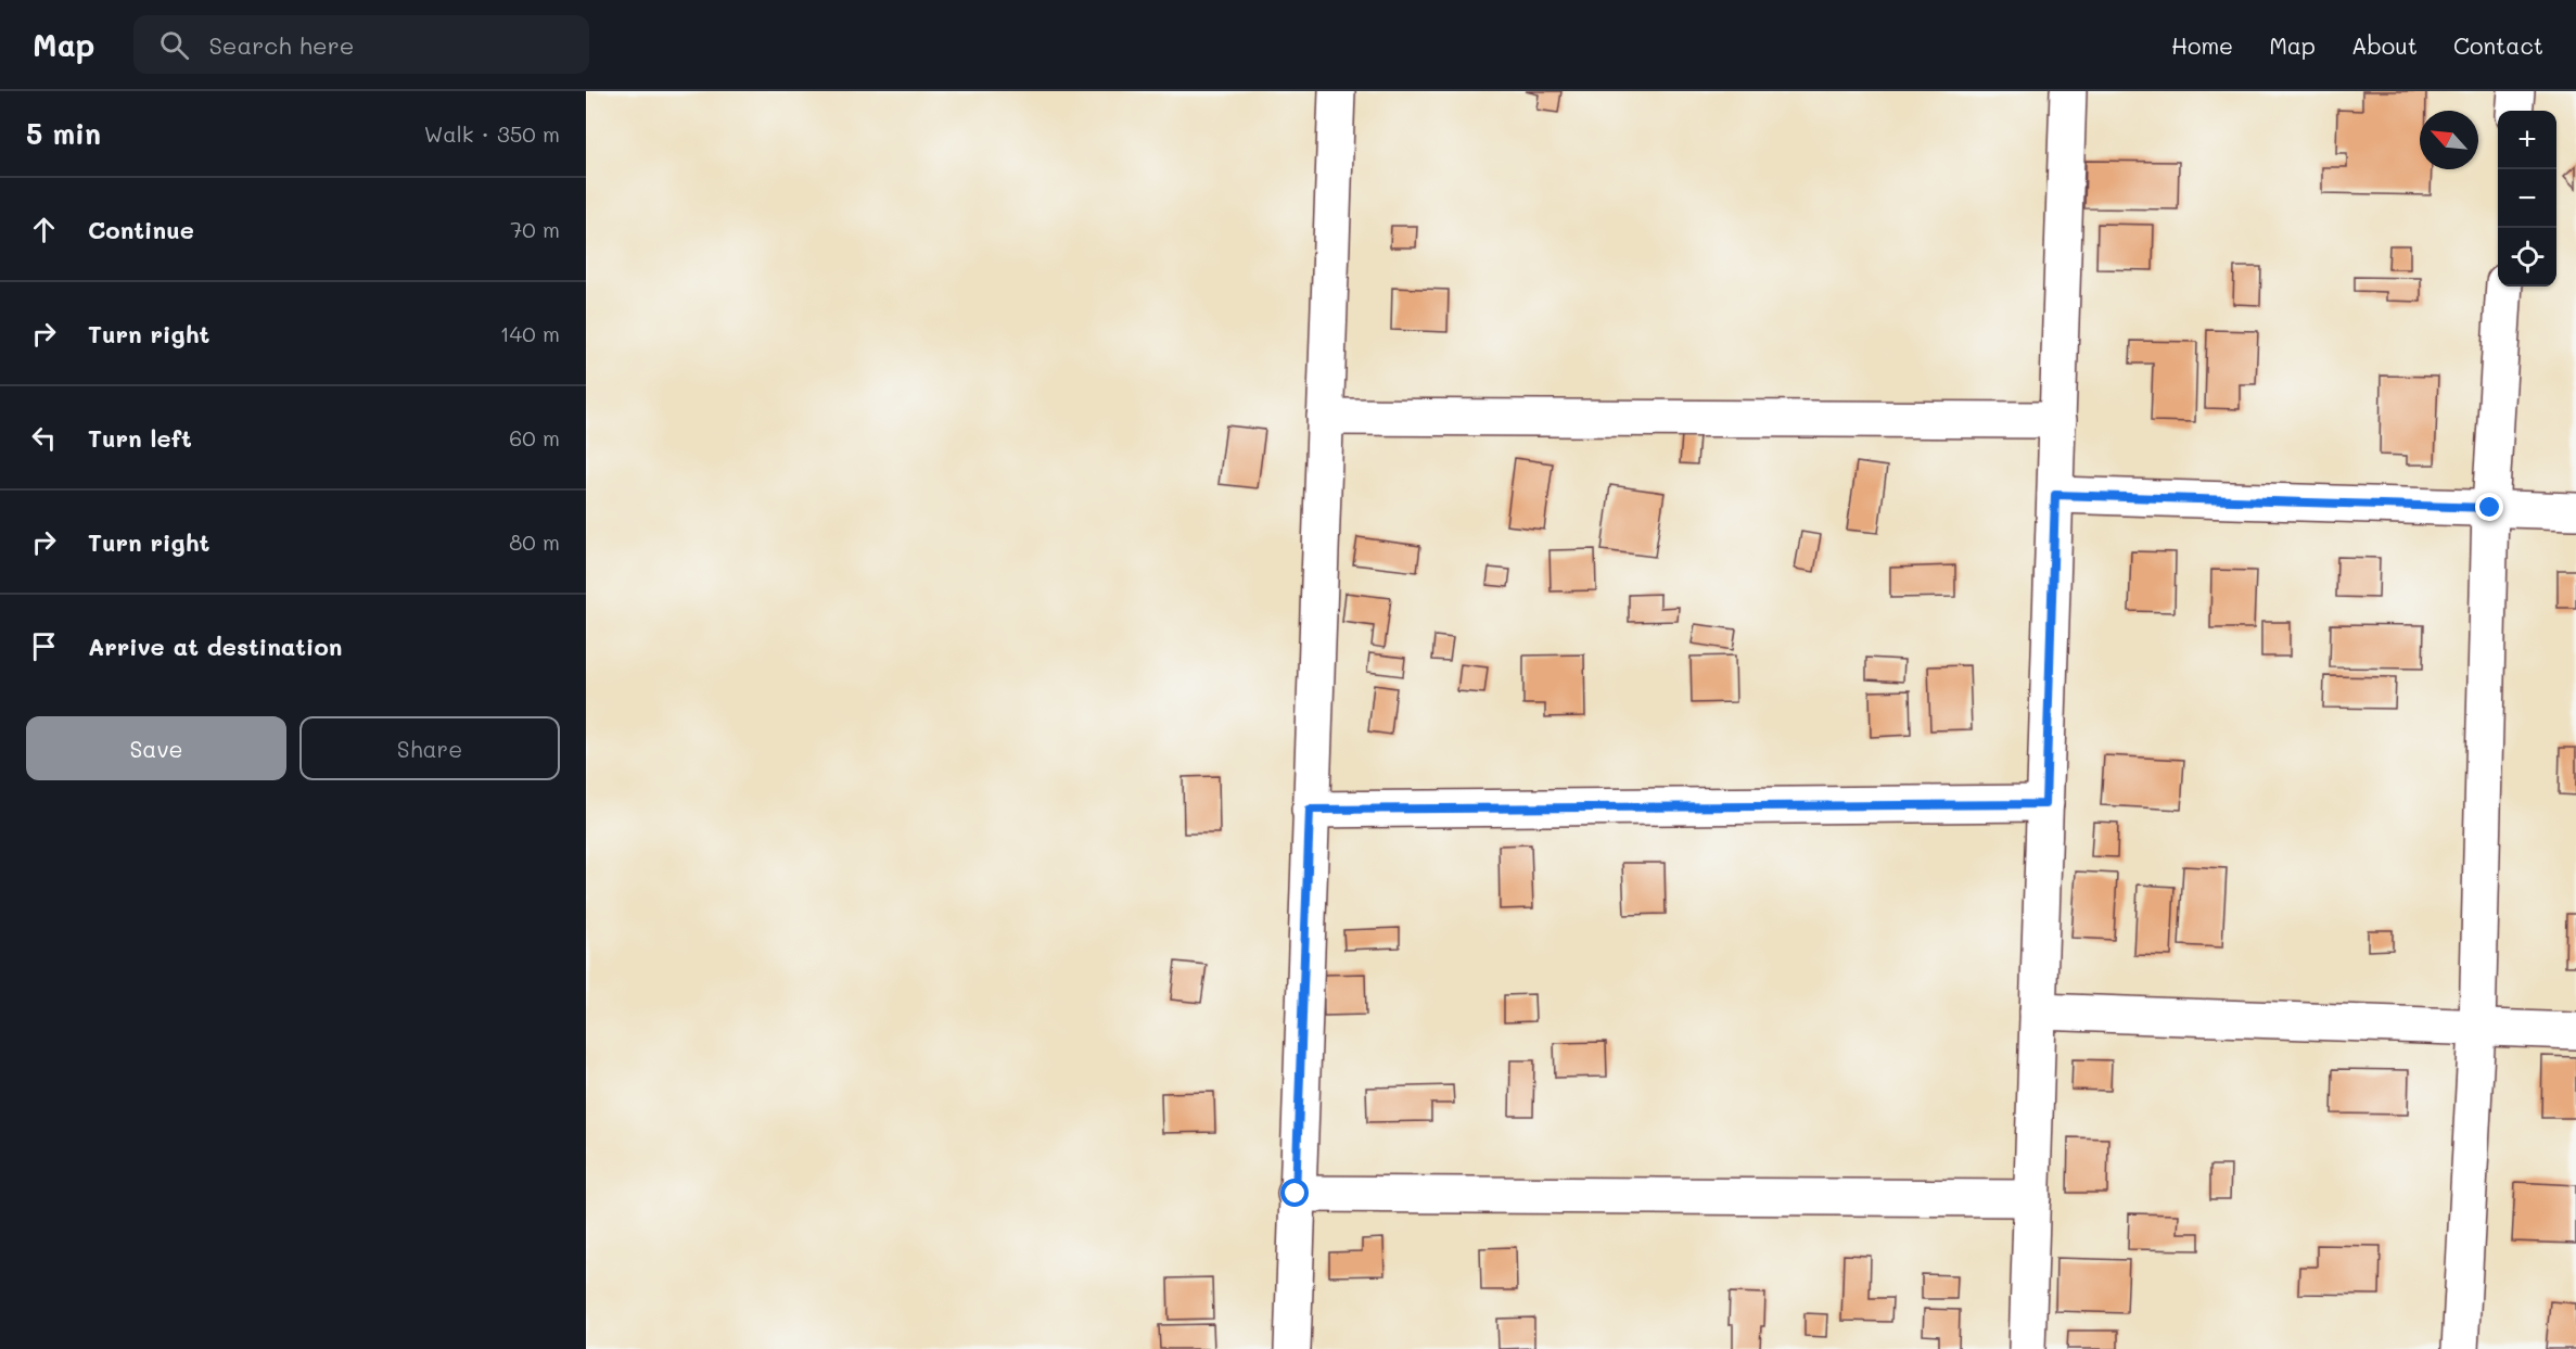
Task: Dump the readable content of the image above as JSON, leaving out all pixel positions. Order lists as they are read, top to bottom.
{
  "north": "top left",
  "page": {
    "header": "Map",
    "search": "Search here",
    "nav": [
      "Home",
      "Map",
      "About",
      "Contact"
    ],
    "heading": ["5 min", "Walk · 350 m"],
    "map_buttons": ["+", "−"],
    "list": [
      ["Continue", "70 m"],
      ["Turn right", "140 m"],
      ["Turn left", "60 m"],
      ["Turn right", "80 m"],
      "Arrive at destination"
    ],
    "buttons": ["Save", "Share"]
  }
}
